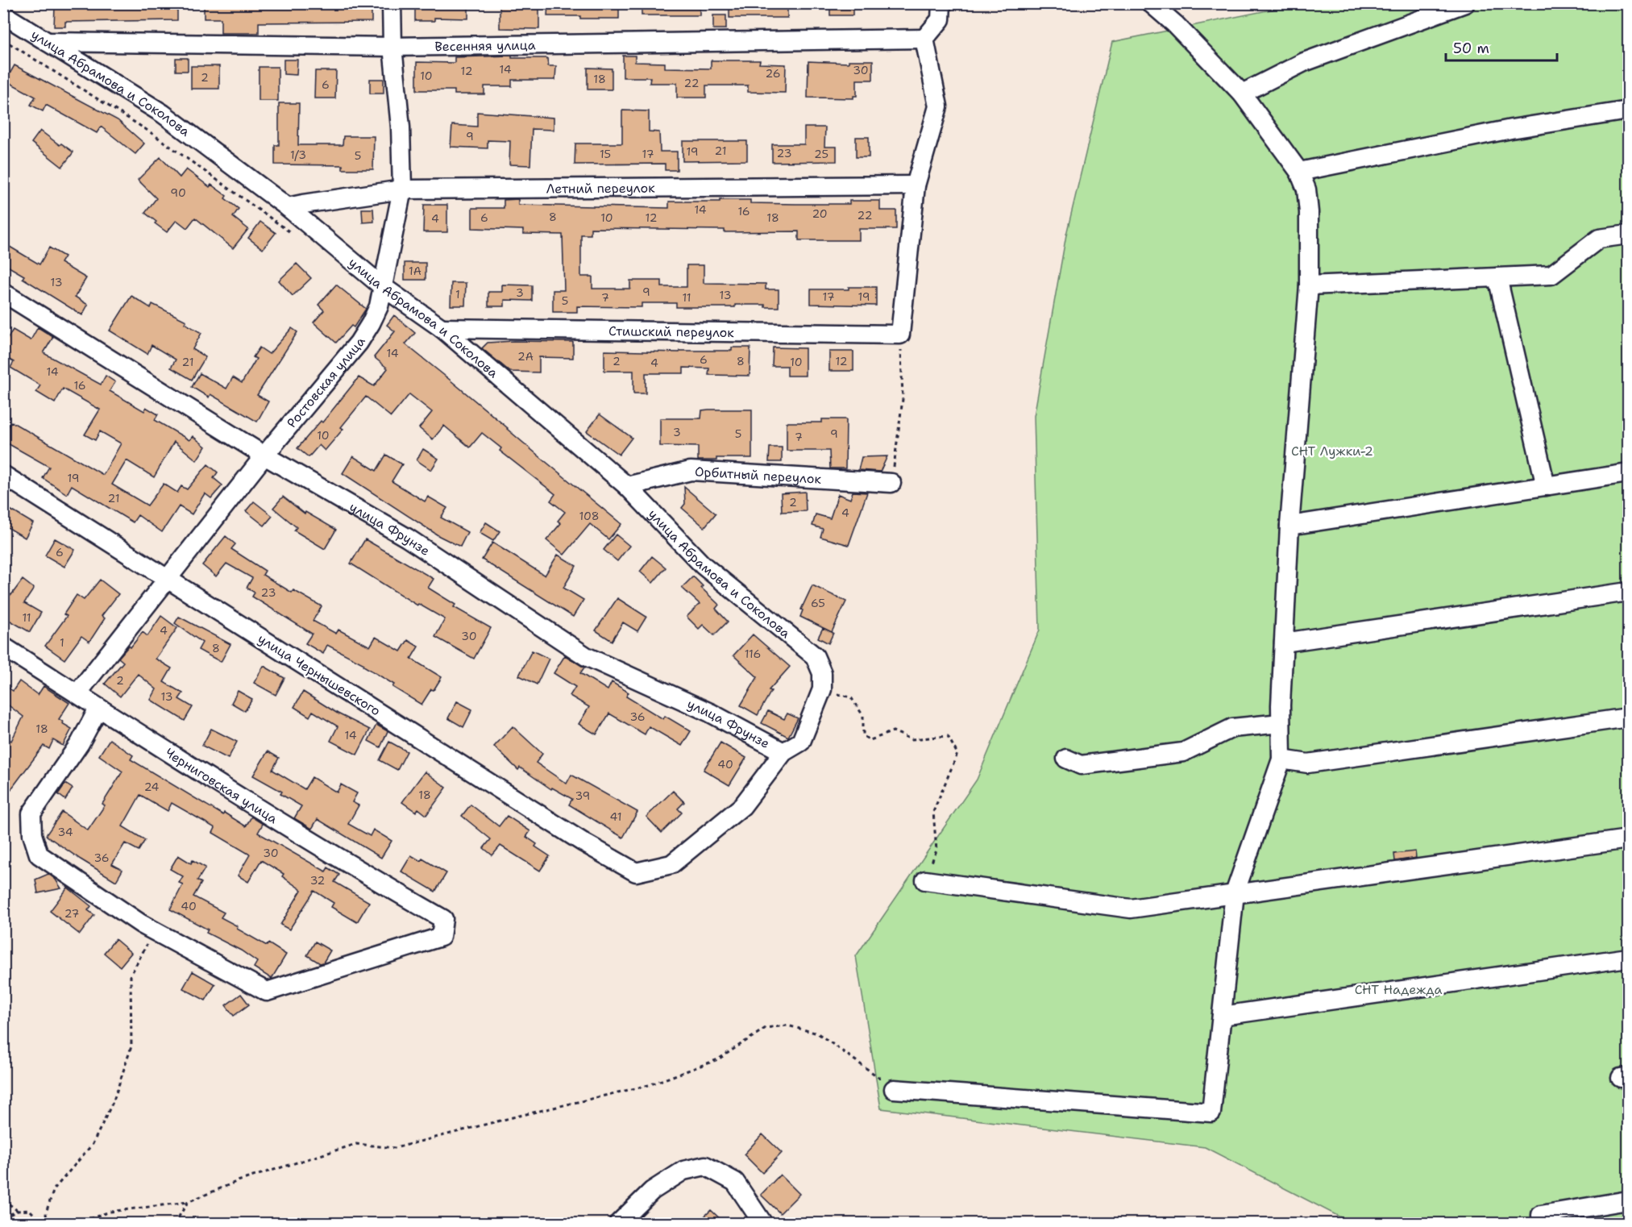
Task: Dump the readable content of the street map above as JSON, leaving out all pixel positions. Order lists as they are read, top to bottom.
{
  "streets": {
    "street": [
      "Весенняя улица",
      "улица Абрамова и Соколова",
      "Летний переулок",
      "Стишский переулок",
      "Ростовская улица",
      "Орбитный переулок",
      "улица Фрунзе",
      "улица Чернышевского",
      "Черниговская улица"
    ]
  },
  "crossings": [
    ["Весенняя улица", "улица Абрамова и Соколова"],
    ["Весенняя улица", "Ростовская улица"],
    ["улица Абрамова и Соколова", "Летний переулок"],
    ["улица Абрамова и Соколова", "Стишский переулок"],
    ["улица Абрамова и Соколова", "Ростовская улица"],
    ["улица Абрамова и Соколова", "Орбитный переулок"],
    ["Летний переулок", "Ростовская улица"],
    ["Ростовская улица", "улица Фрунзе"],
    ["Ростовская улица", "улица Чернышевского"],
    ["Ростовская улица", "Черниговская улица"],
    ["улица Фрунзе", "улица Чернышевского"]
  ],
  "parks": ["СНТ Лужки-2", "СНТ Надежда"],
  "house_numbers": [
    "14",
    "30",
    "12",
    "26",
    "10",
    "2",
    "18",
    "22",
    "6",
    "9",
    "21",
    "19",
    "23",
    "15",
    "17",
    "25",
    "1/3",
    "5",
    "90",
    "14",
    "16",
    "20",
    "22",
    "8",
    "6",
    "10",
    "12",
    "18",
    "4",
    "1А",
    "13",
    "9",
    "3",
    "1",
    "13",
    "17",
    "19",
    "7",
    "11",
    "5",
    "14",
    "2А",
    "6",
    "2",
    "8",
    "12",
    "21",
    "10",
    "4",
    "14",
    "16",
    "3",
    "5",
    "9",
    "10",
    "7",
    "19",
    "21",
    "2",
    "4",
    "108",
    "6",
    "23",
    "65",
    "11",
    "4",
    "30",
    "1",
    "8",
    "116",
    "2",
    "13",
    "36",
    "18",
    "14",
    "40",
    "24",
    "18",
    "39",
    "41",
    "34",
    "30",
    "36",
    "32",
    "40",
    "27"
  ],
  "scale_bar": "50 m"
}
